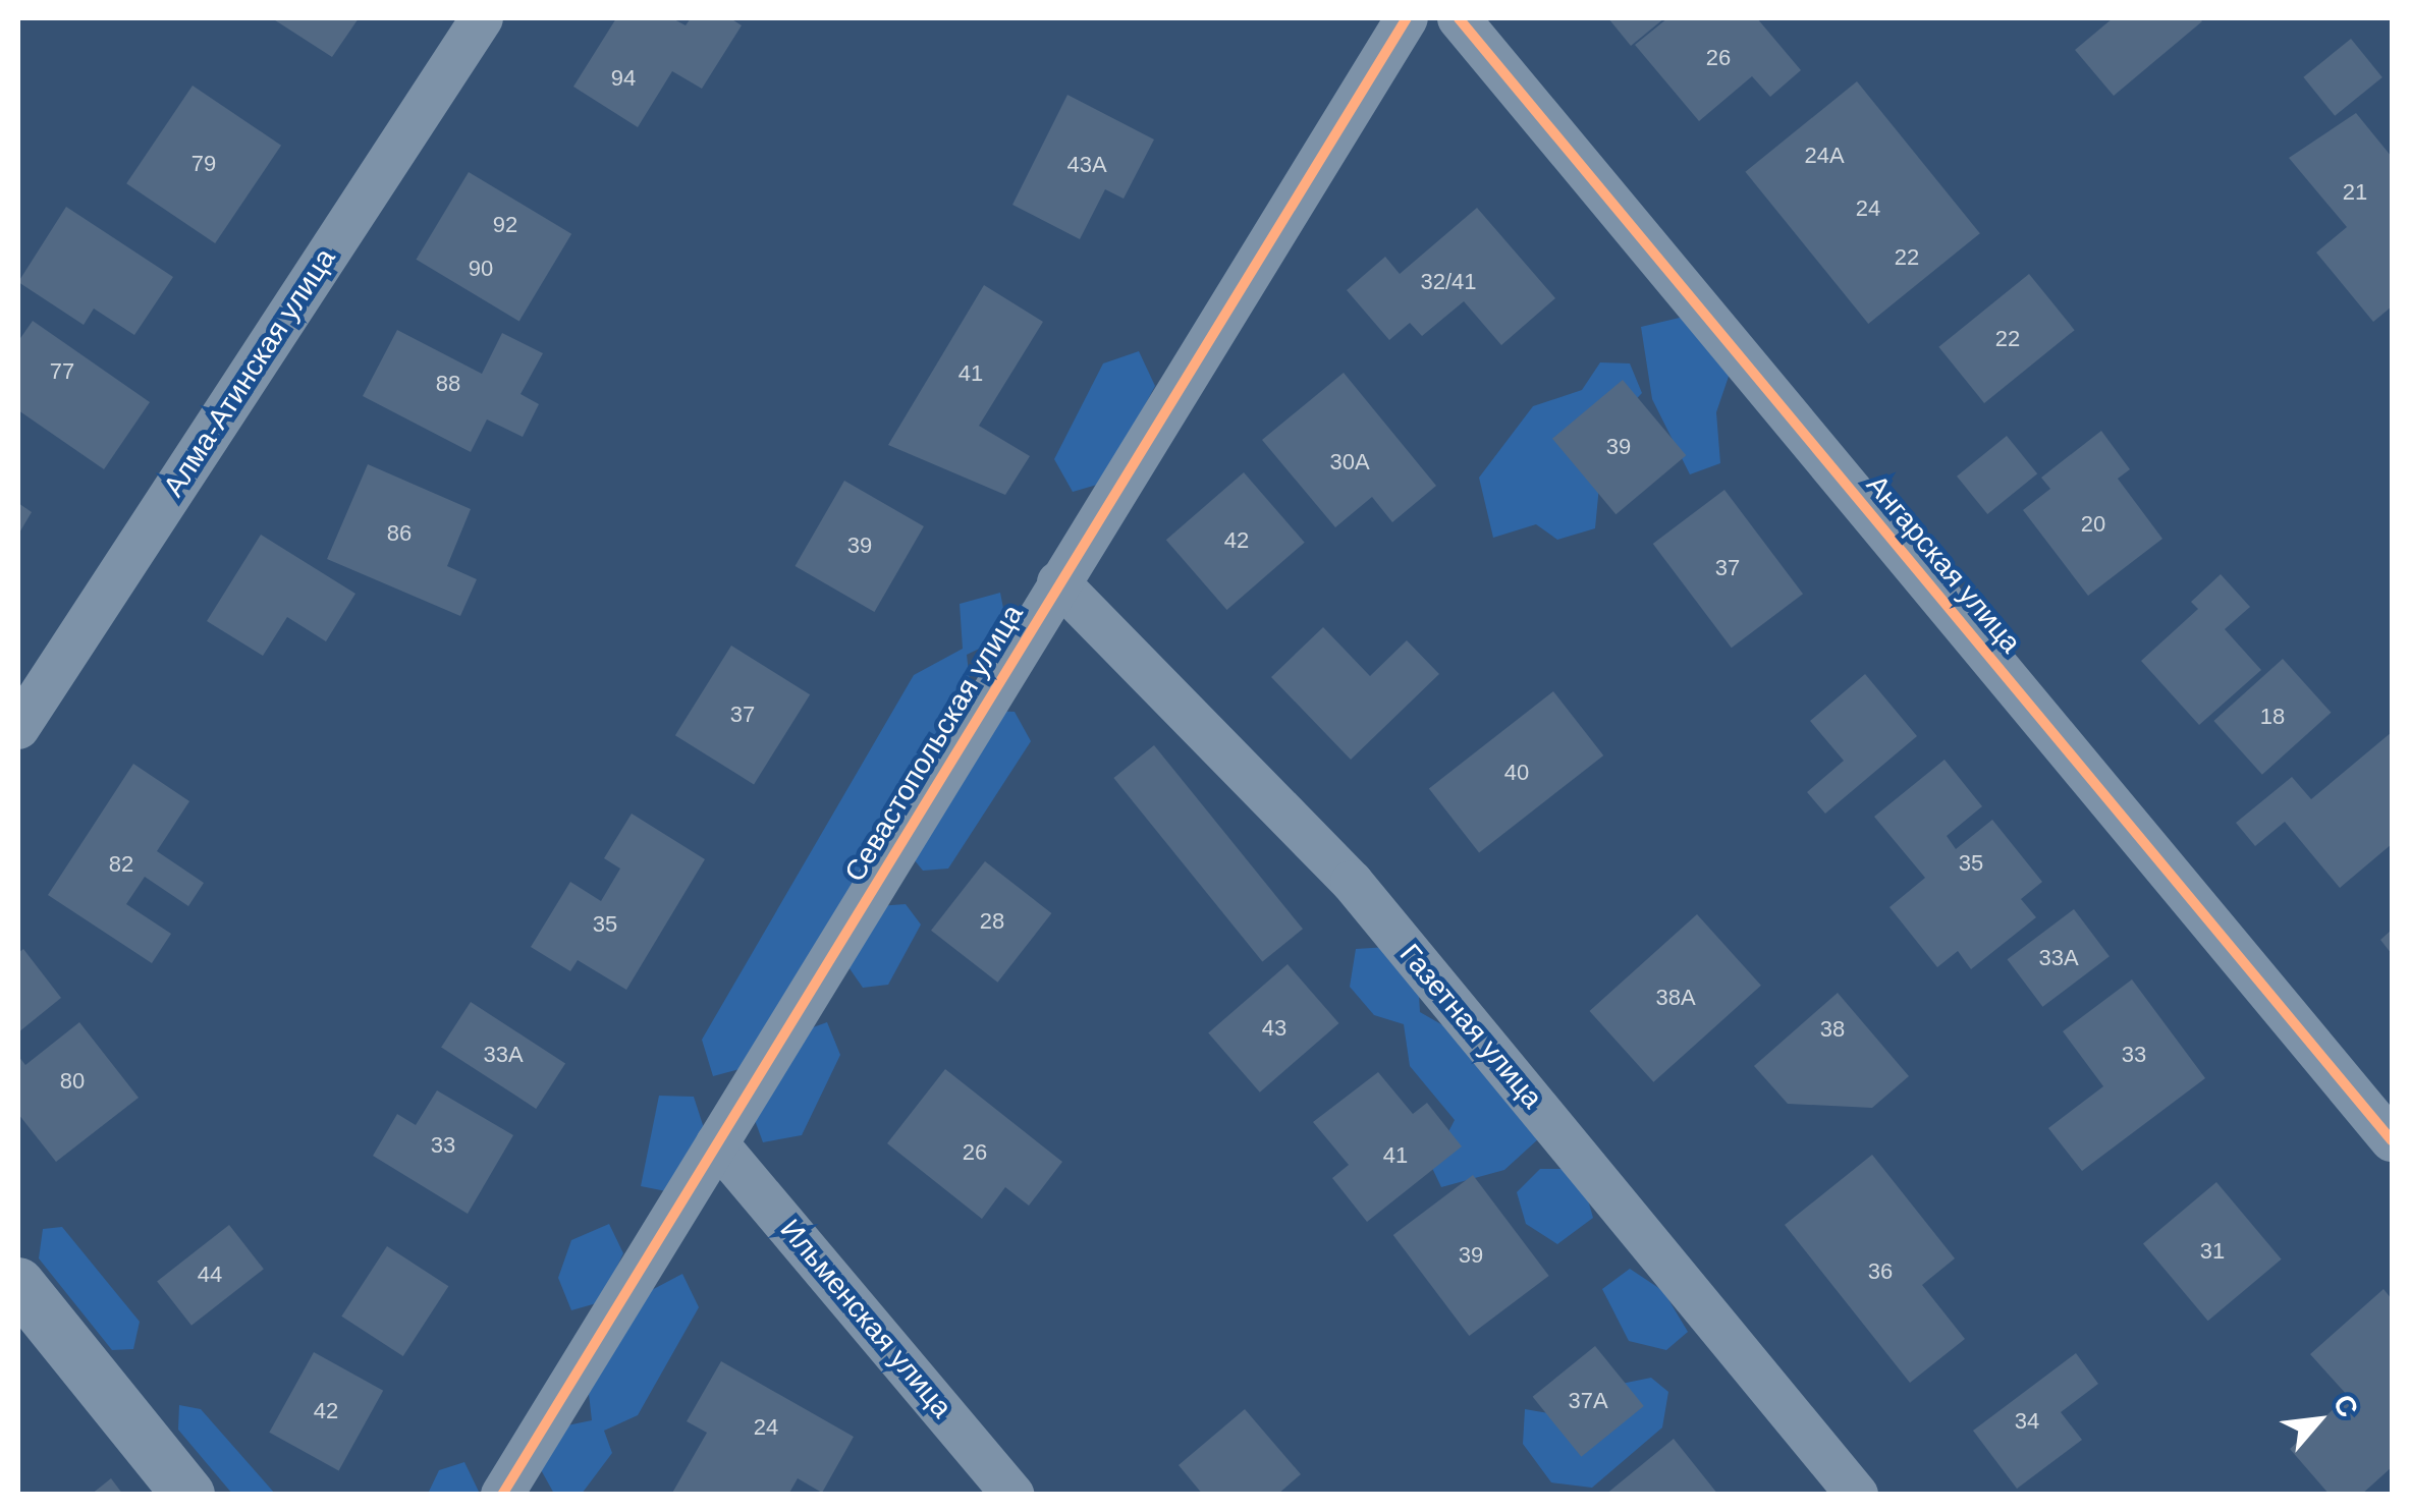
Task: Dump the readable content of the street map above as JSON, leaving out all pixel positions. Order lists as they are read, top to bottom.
{
  "streets": {
    "street": [
      "Алма-Атинская улица",
      "Ангарская улица",
      "Севастопольская улица",
      "Газетная улица",
      "Ильменская улица"
    ]
  },
  "crossings": [
    ["Севастопольская улица", "Газетная улица"],
    ["Севастопольская улица", "Ильменская улица"]
  ],
  "house_numbers": [
    "26",
    "94",
    "24А",
    "79",
    "43А",
    "21",
    "24",
    "92",
    "22",
    "90",
    "32/41",
    "22",
    "77",
    "41",
    "88",
    "39",
    "30А",
    "20",
    "86",
    "42",
    "39",
    "37",
    "37",
    "18",
    "40",
    "35",
    "82",
    "28",
    "35",
    "33А",
    "38А",
    "43",
    "38",
    "33А",
    "33",
    "80",
    "33",
    "26",
    "41",
    "31",
    "39",
    "36",
    "44",
    "37А",
    "42",
    "34",
    "24"
  ],
  "north": "top right"
}
